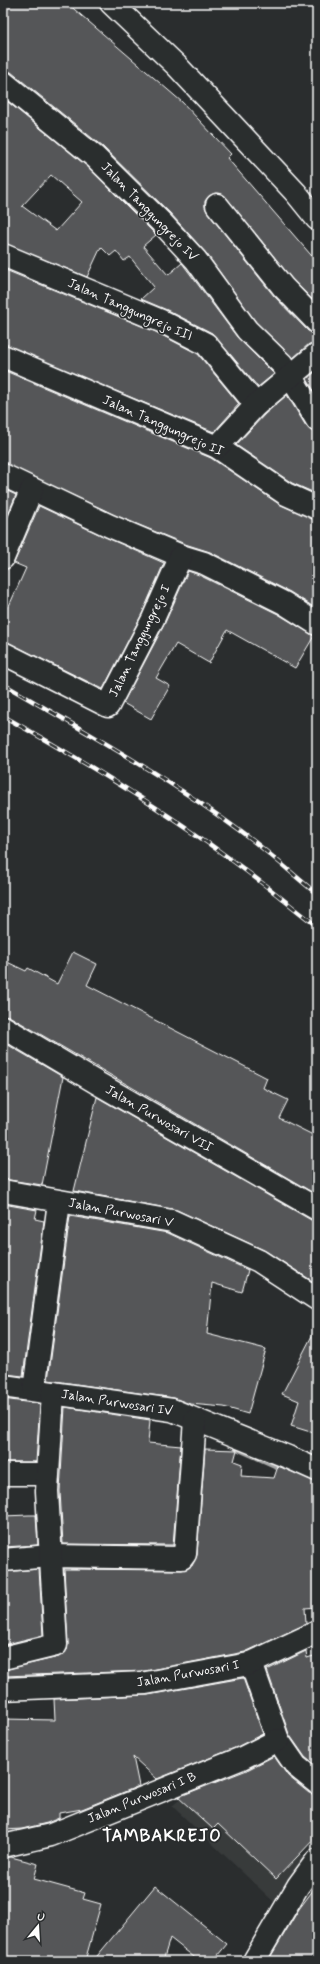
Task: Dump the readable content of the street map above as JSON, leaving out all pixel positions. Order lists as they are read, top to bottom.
{
  "streets": {
    "street": [
      "Jalan Tanggungrejo IV",
      "Jalan Tanggungrejo III",
      "Jalan Tanggungrejo II",
      "Jalan Tanggungrejo I",
      "Jalan Purwosari VII",
      "Jalan Purwosari V",
      "Jalan Purwosari IV",
      "Jalan Purwosari I",
      "Jalan Purwosari I B"
    ]
  },
  "districts": ["TAMBAKREJO"],
  "north": "top"
}
